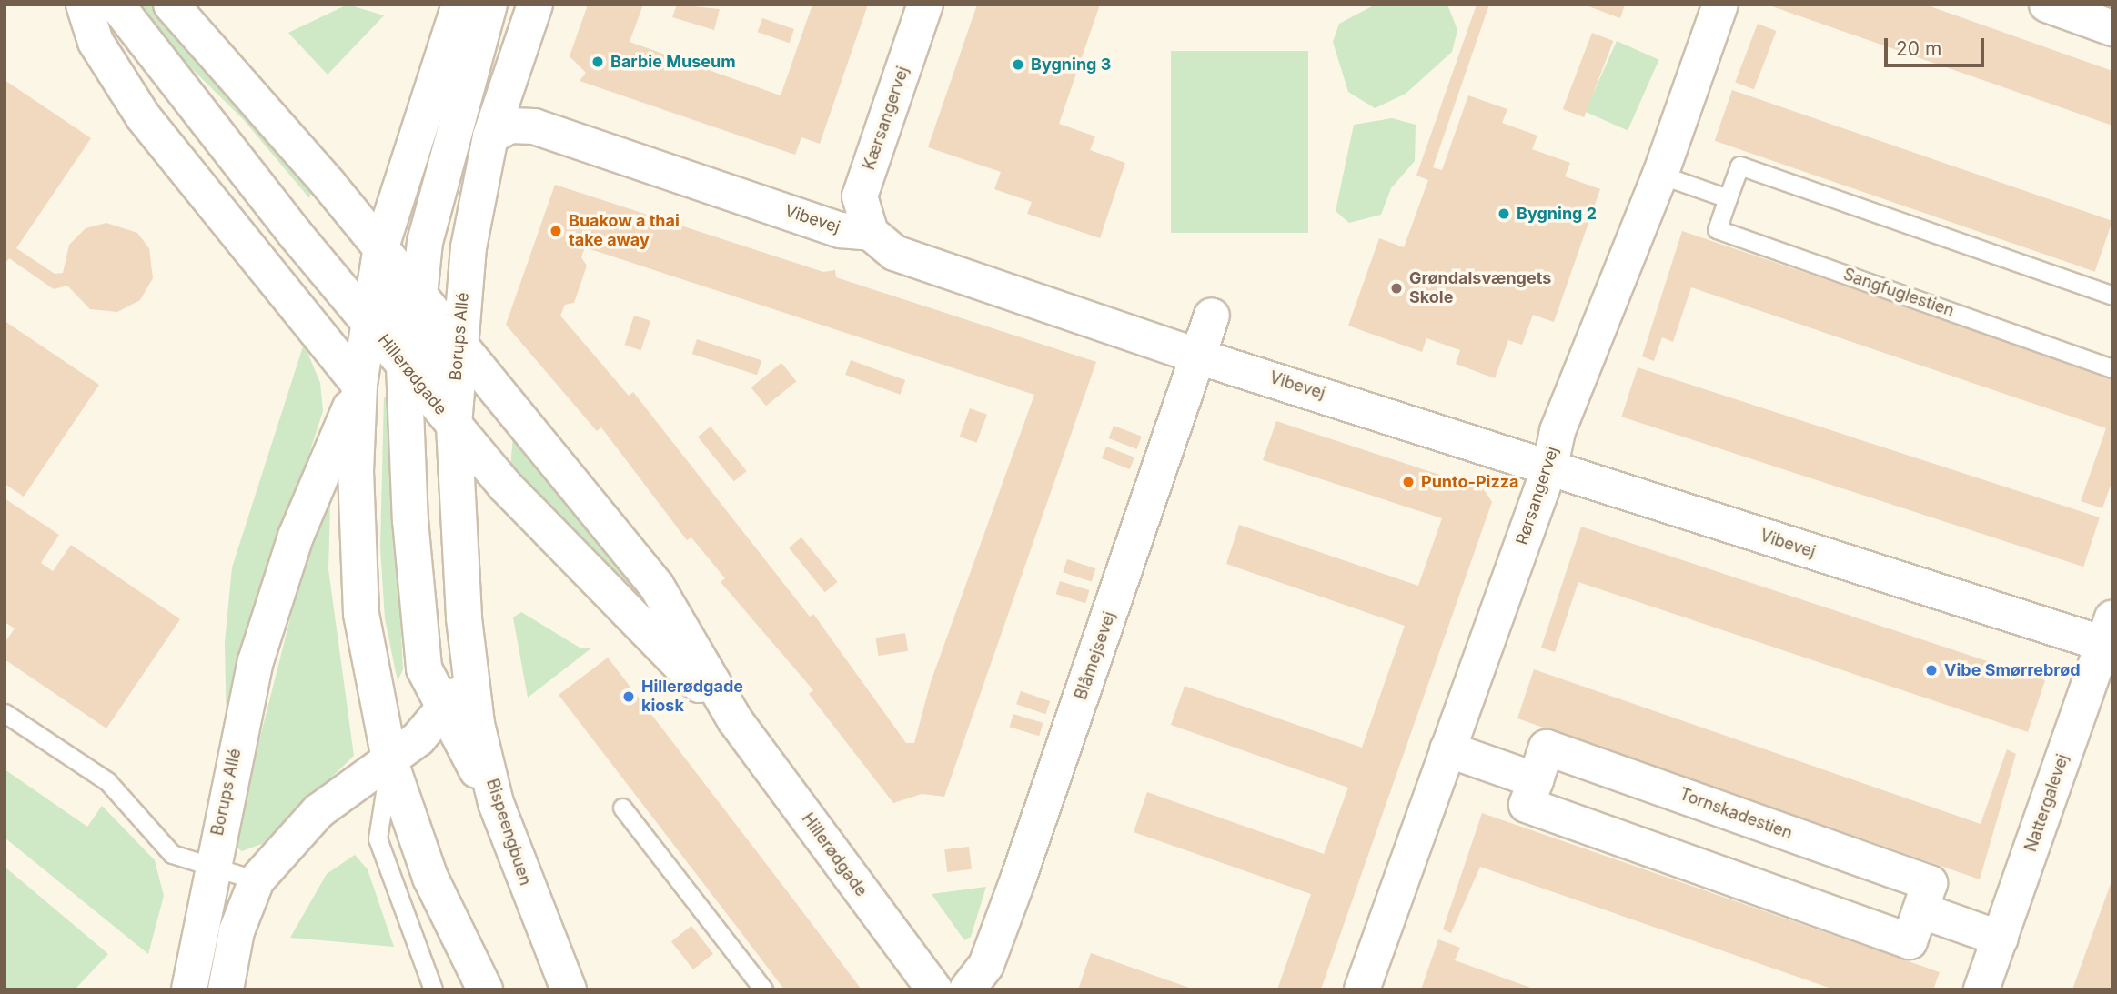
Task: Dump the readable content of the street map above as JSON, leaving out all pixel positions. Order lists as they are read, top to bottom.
{
  "streets": {
    "street": [
      "Kærsangervej",
      "Vibevej",
      "Borups Allé",
      "Hillerødgade",
      "Rørsangervej",
      "Blåmejsevej",
      "Nattergalevej",
      "Tornskadestien",
      "Bispeengbuen"
    ],
    "lane": ["Sangfuglestien"]
  },
  "crossings": [
    ["Kærsangervej", "Vibevej"],
    ["Vibevej", "Borups Allé"],
    ["Vibevej", "Rørsangervej"],
    ["Vibevej", "Blåmejsevej"],
    ["Vibevej", "Nattergalevej"],
    ["Borups Allé", "Hillerødgade"],
    ["Borups Allé", "Bispeengbuen"]
  ],
  "places": [
    "Barbie Museum",
    "Bygning 3",
    "Bygning 2",
    "Buakow a thai take away",
    "Grøndalsvængets Skole",
    "Punto-Pizza",
    "Vibe Smørrebrød",
    "Hillerødgade kiosk"
  ],
  "scale_bar": "20 m"
}
